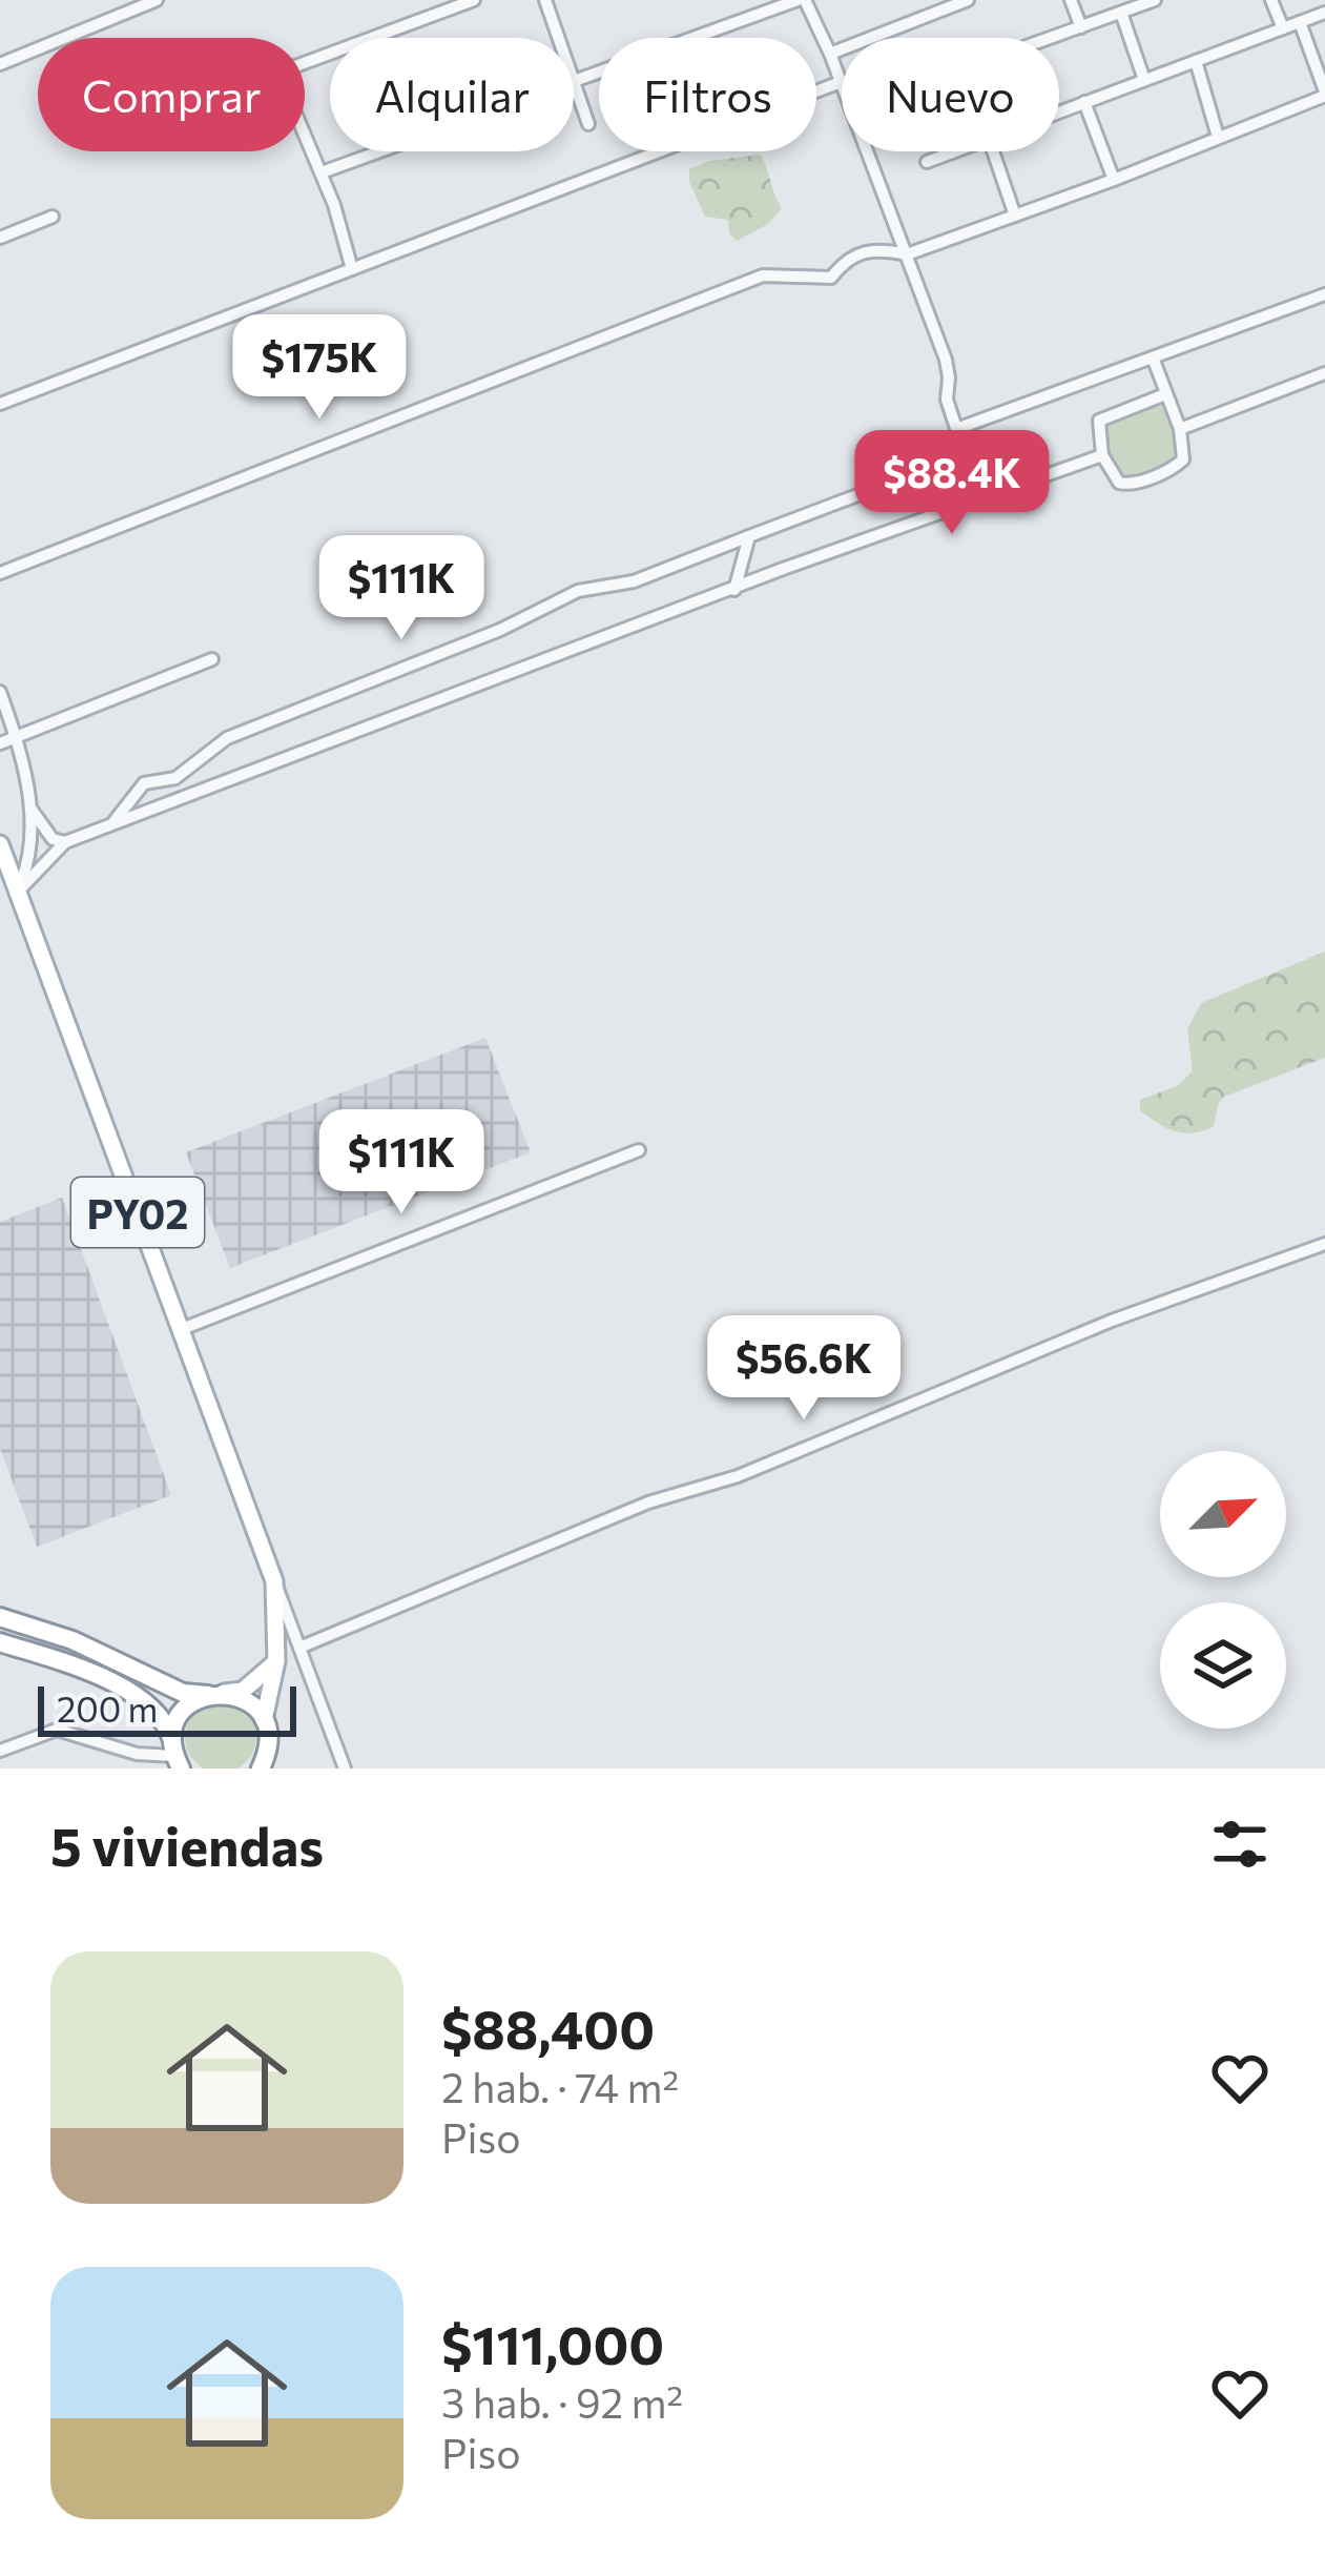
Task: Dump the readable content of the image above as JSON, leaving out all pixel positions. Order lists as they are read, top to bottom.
{
  "streets": {
    "highway": ["PY02"]
  },
  "scale_bar": "200 m",
  "north": "top right",
  "page": {
    "chip": [
      "Comprar",
      "Alquilar",
      "Filtros",
      "Nuevo"
    ],
    "price": [
      "$175K",
      "$88.4K",
      "$111K",
      "$111K",
      "$56.6K"
    ],
    "scale": "200 m",
    "heading": "5 viviendas",
    "list": [
      {
        "name": "$88,400",
        "note": "2 hab. · 74 m² · Piso"
      },
      {
        "name": "$111,000",
        "note": "3 hab. · 92 m² · Piso"
      }
    ]
  }
}
